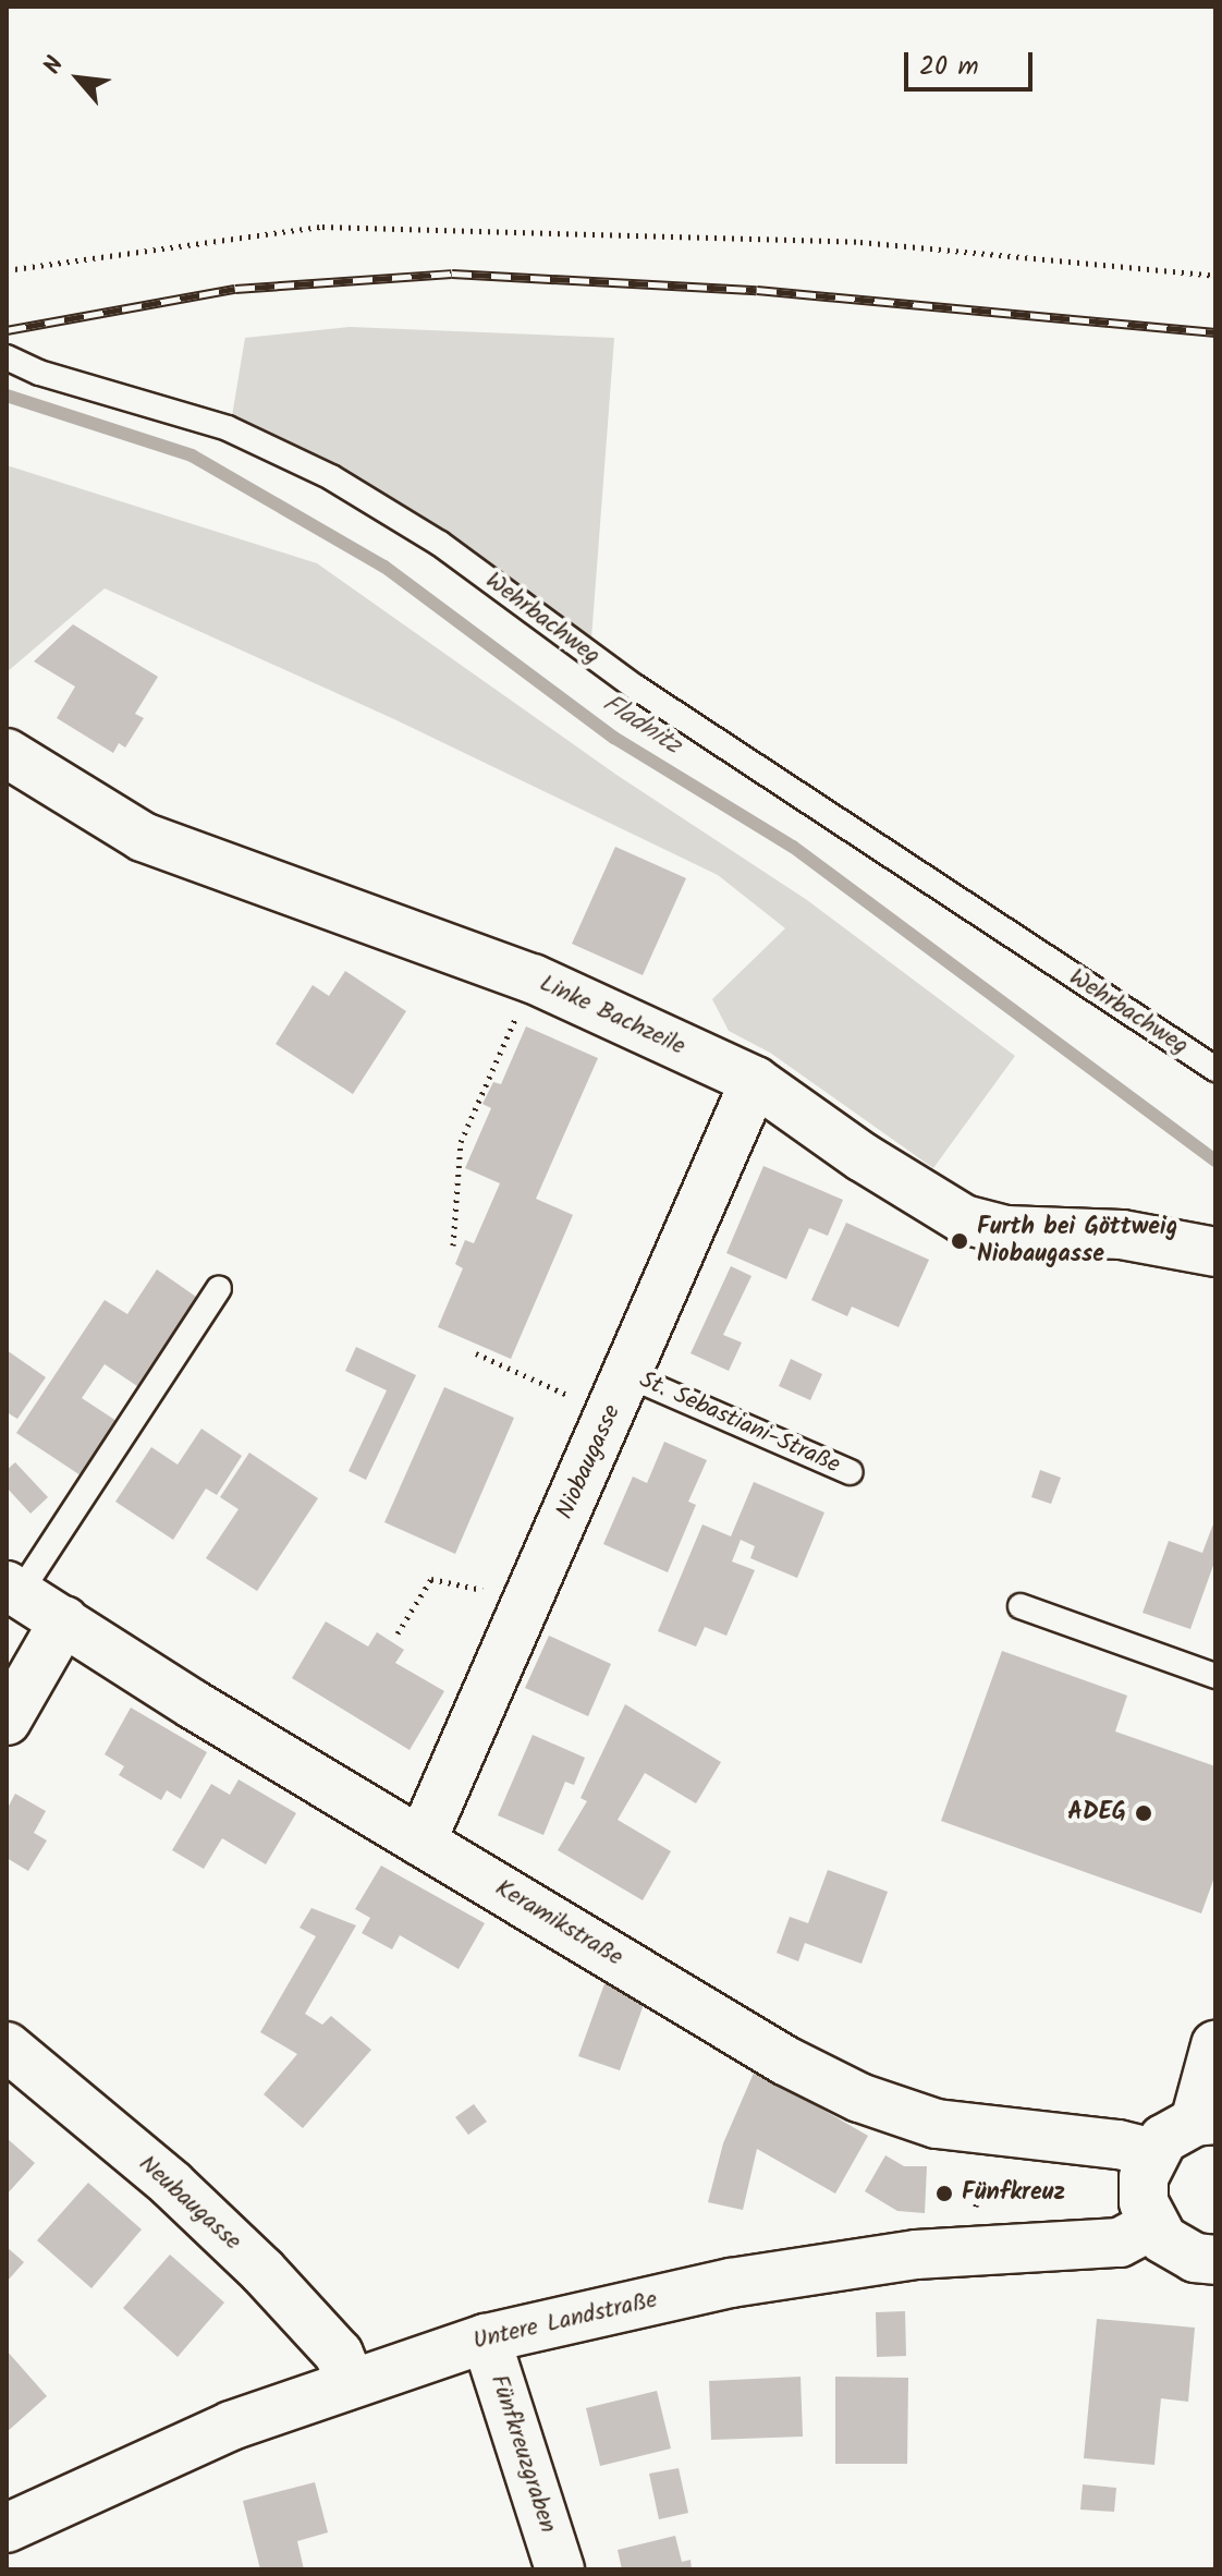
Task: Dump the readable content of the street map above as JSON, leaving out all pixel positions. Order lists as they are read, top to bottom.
{
  "streets": {
    "street": [
      "Linke Bachzeile",
      "Niobaugasse",
      "Keramikstraße",
      "Neubaugasse",
      "Untere Landstraße",
      "Fünfkreuzgraben"
    ],
    "lane": ["Wehrbachweg", "St. Sebastiani-Straße"]
  },
  "crossings": [
    ["Linke Bachzeile", "Niobaugasse"],
    ["St. Sebastiani-Straße", "Niobaugasse"],
    ["Niobaugasse", "Keramikstraße"],
    ["Neubaugasse", "Untere Landstraße"],
    ["Untere Landstraße", "Fünfkreuzgraben"]
  ],
  "water": ["Fladnitz"],
  "places": ["Furth bei Göttweig Niobaugasse", "ADEG", "Fünfkreuz"],
  "scale_bar": "20 m",
  "north": "top left"
}
